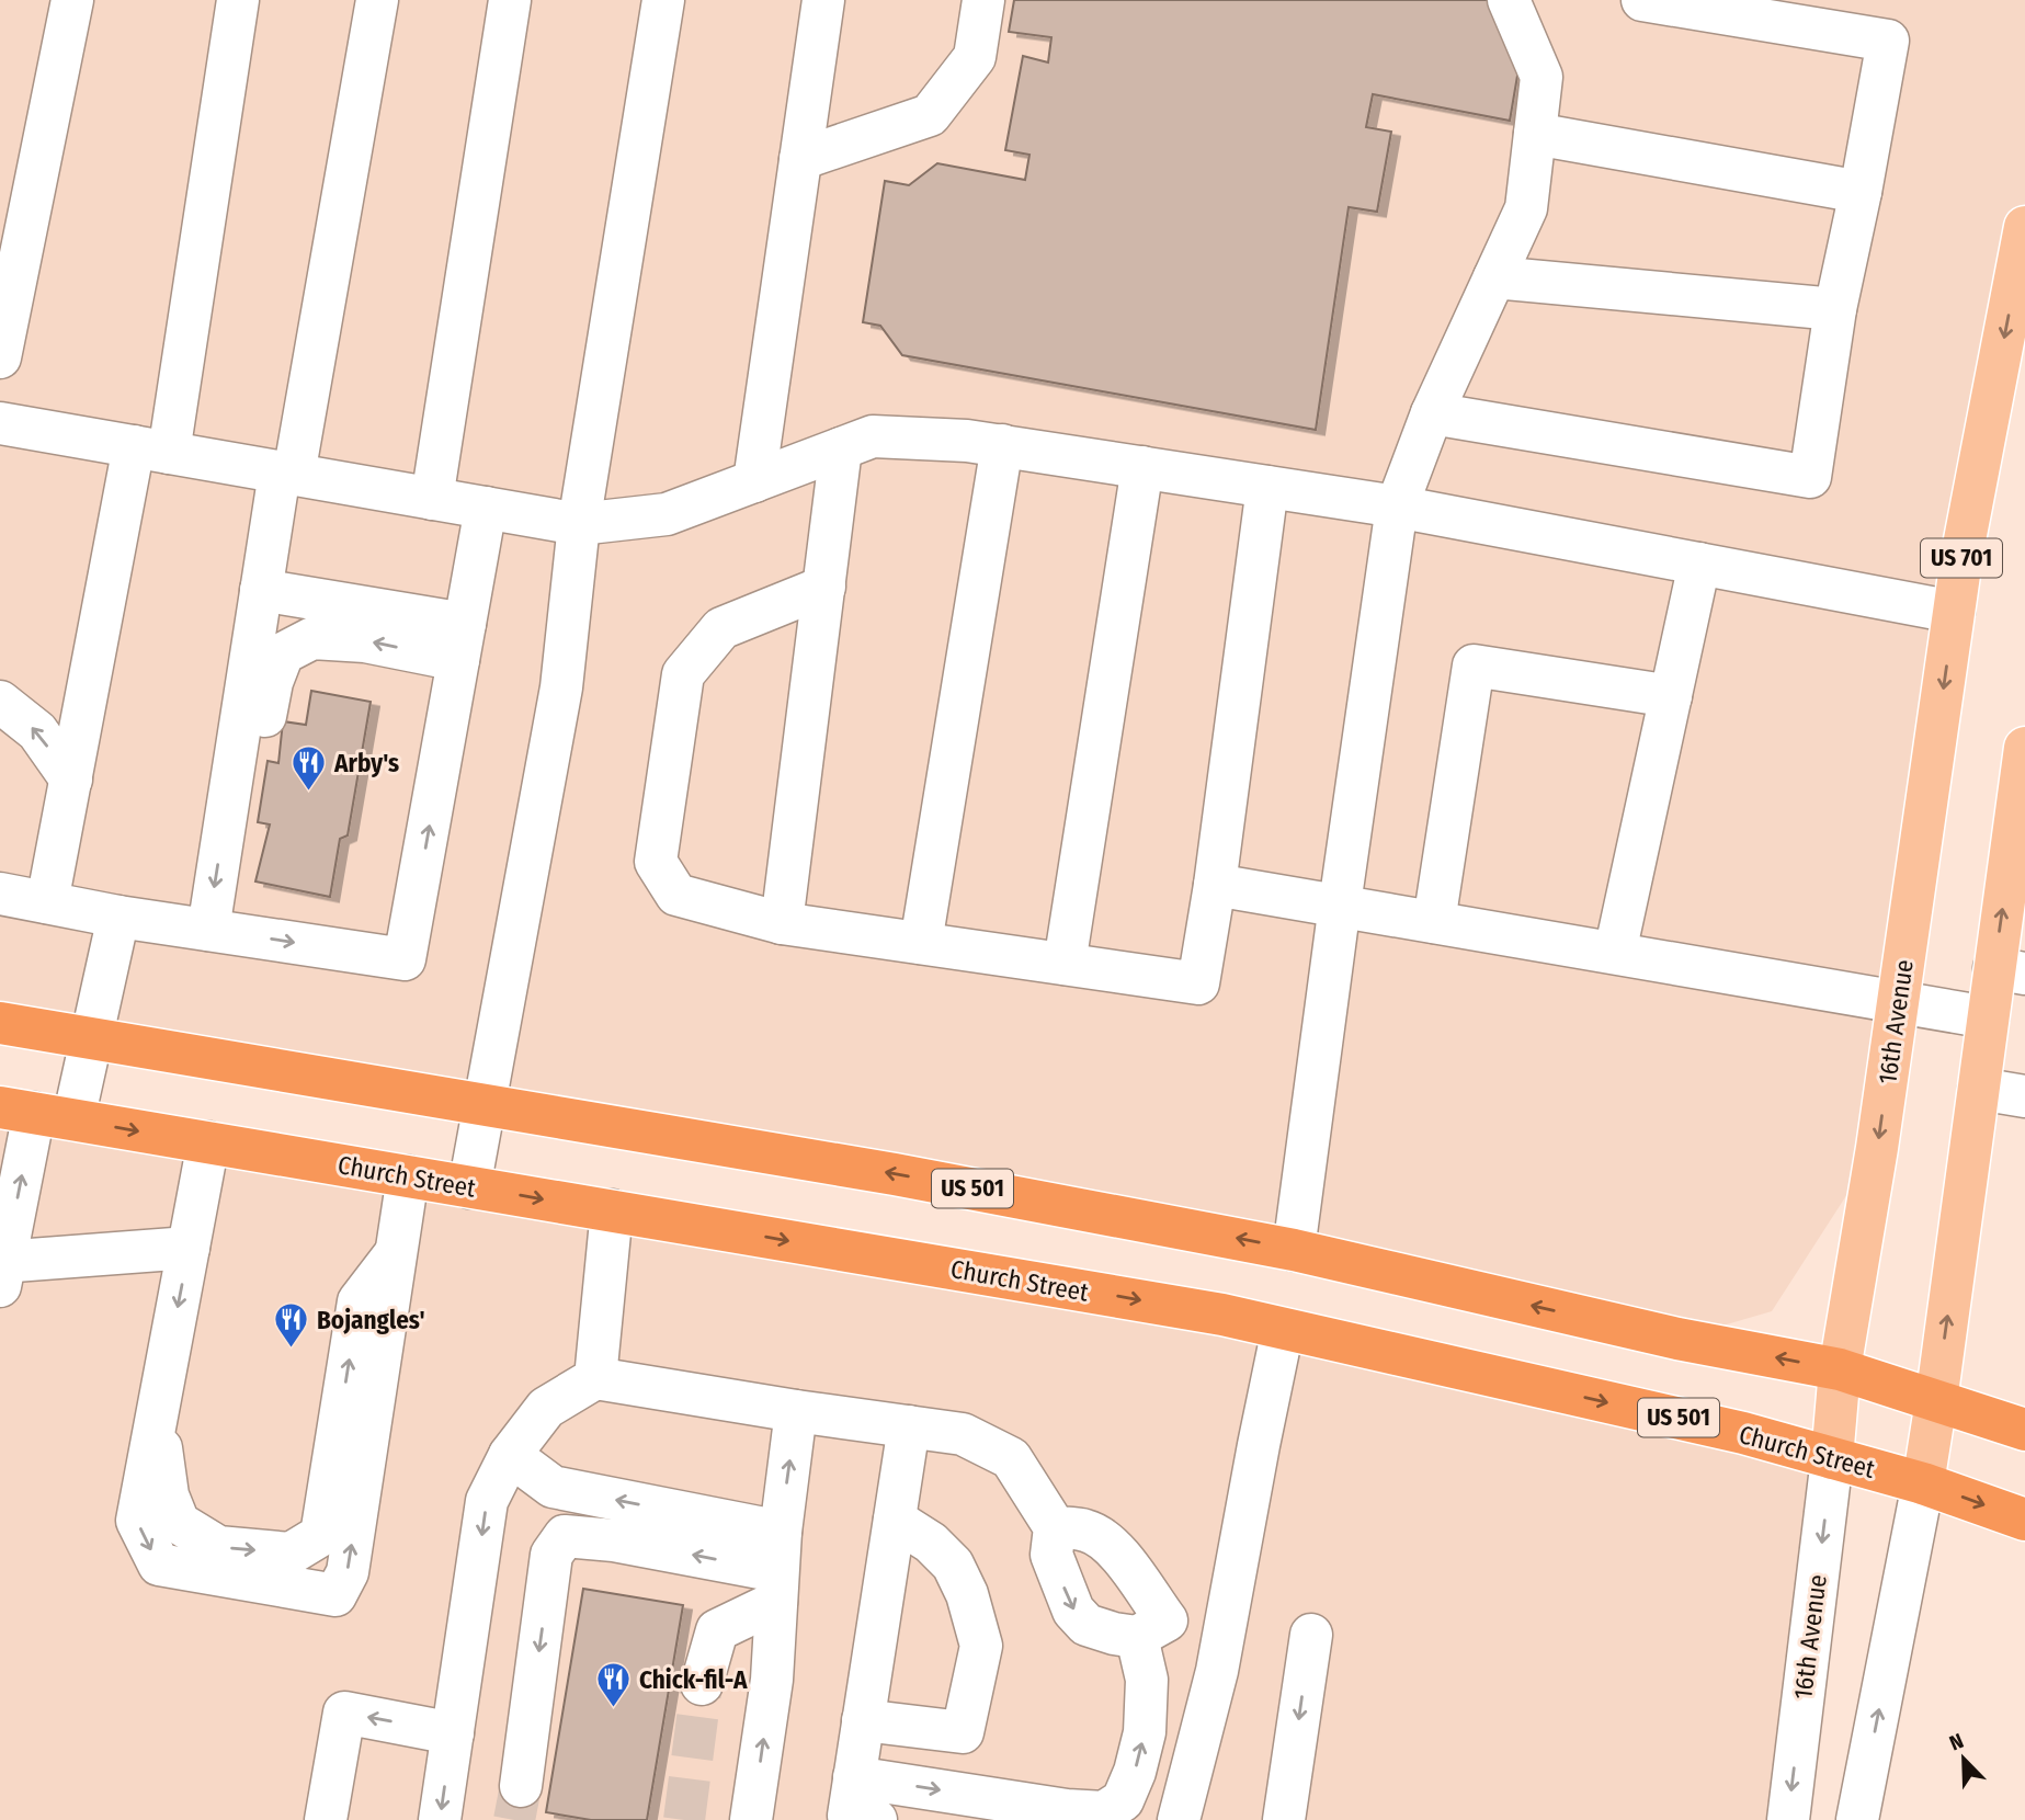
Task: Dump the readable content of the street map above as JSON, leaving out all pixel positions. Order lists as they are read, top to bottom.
{
  "streets": {
    "highway": ["Church Street", "US 501"],
    "main road": ["US 701", "16th Avenue"]
  },
  "crossings": [
    ["16th Avenue", "Church Street"],
    ["16th Avenue", "US 501"]
  ],
  "places": {
    "restaurant": ["Arby's", "Bojangles'", "Chick-fil-A"]
  },
  "north": "top left"
}
